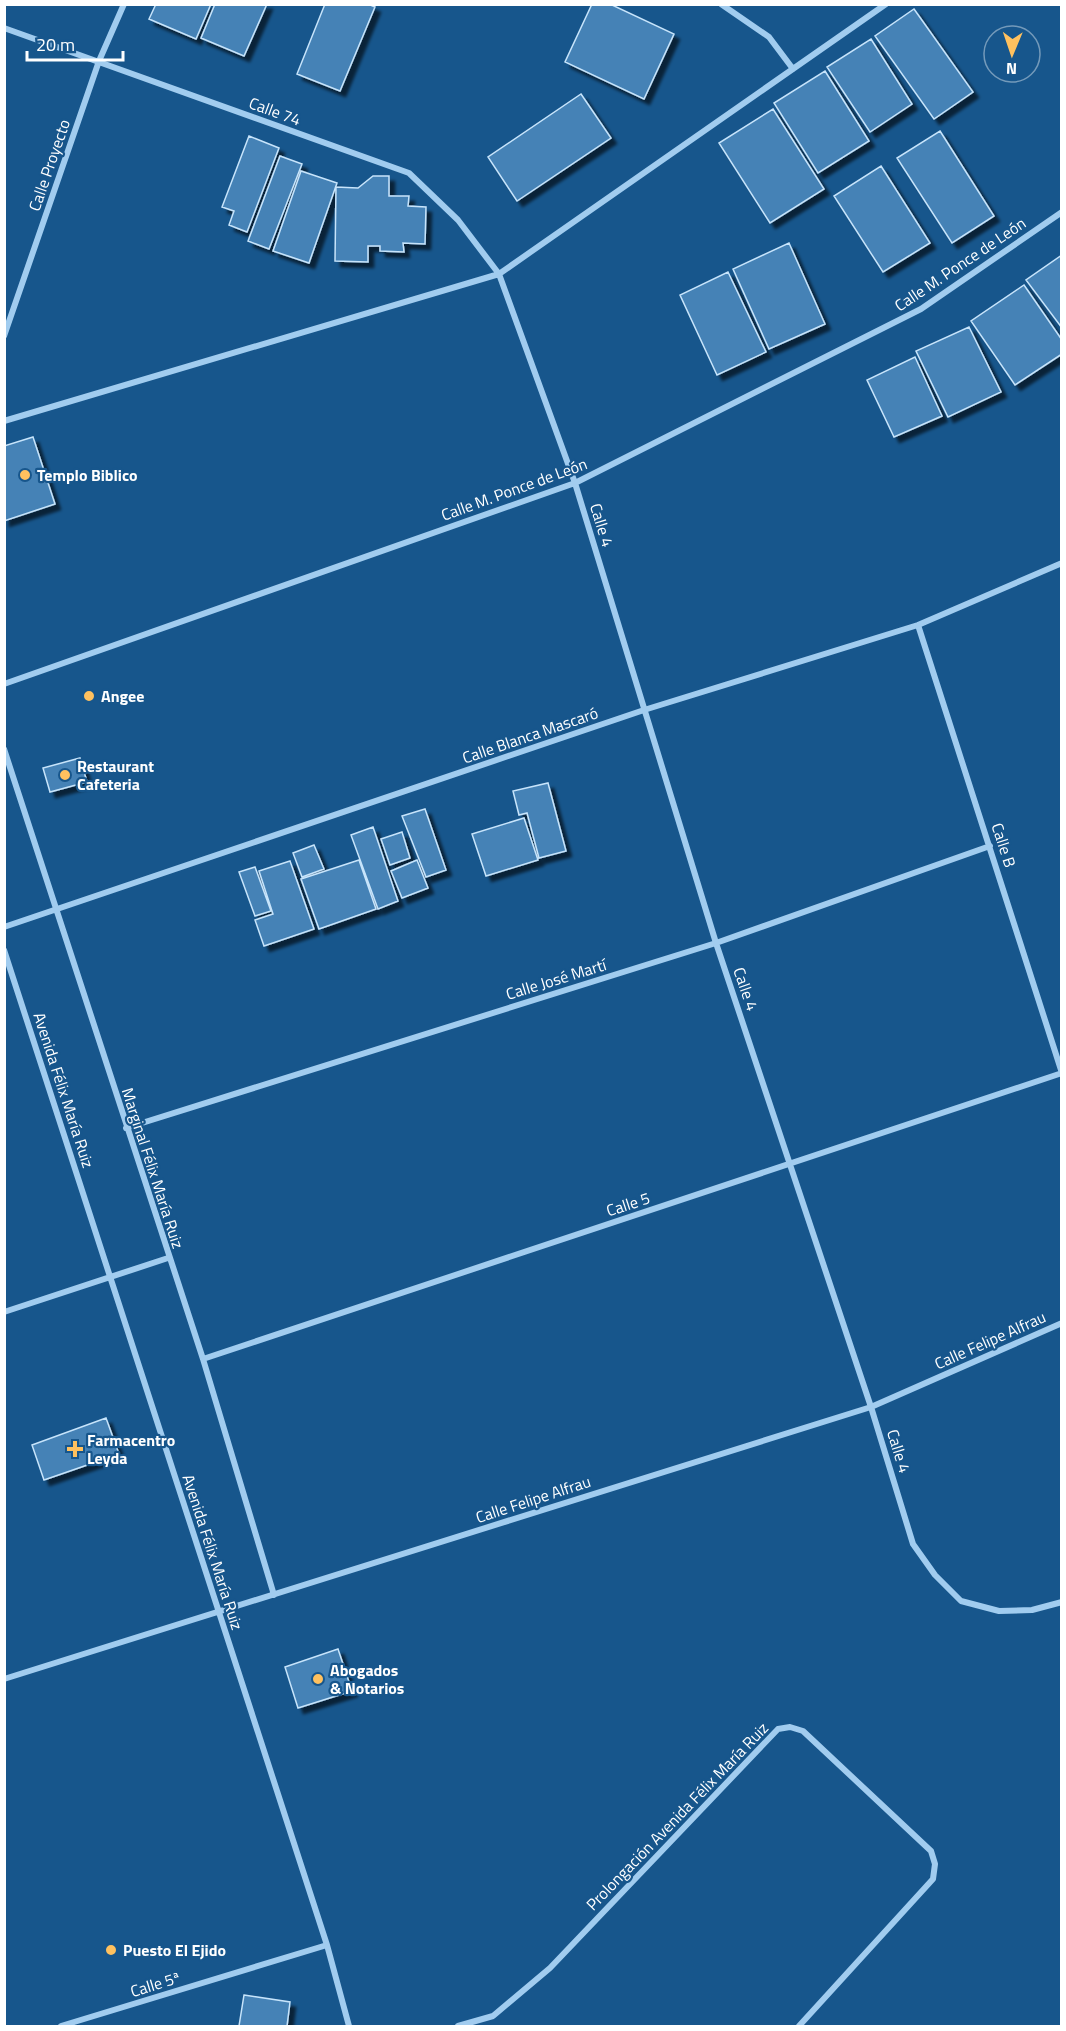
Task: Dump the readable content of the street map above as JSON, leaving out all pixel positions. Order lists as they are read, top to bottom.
{
  "streets": {
    "street": [
      "Calle 74",
      "Calle Proyecto",
      "Calle M. Ponce de León",
      "Calle 4",
      "Calle Blanca Mascaró",
      "Calle B",
      "Calle José Martí",
      "Avenida Félix María Ruiz",
      "Marginal Félix María Ruiz",
      "Calle 5",
      "Calle Felipe Alfrau",
      "Prolongación Avenida Félix María Ruiz",
      "Calle 5ª"
    ]
  },
  "crossings": [
    ["Calle 74", "Calle Proyecto"],
    ["Calle 74", "Calle 4"],
    ["Calle M. Ponce de León", "Calle 4"],
    ["Calle 4", "Calle Blanca Mascaró"],
    ["Calle 4", "Calle José Martí"],
    ["Calle 4", "Calle 5"],
    ["Calle 4", "Calle Felipe Alfrau"],
    ["Calle Blanca Mascaró", "Calle B"],
    ["Calle Blanca Mascaró", "Marginal Félix María Ruiz"],
    ["Calle B", "Calle José Martí"],
    ["Calle B", "Calle 5"],
    ["Calle José Martí", "Marginal Félix María Ruiz"],
    ["Avenida Félix María Ruiz", "Calle Felipe Alfrau"],
    ["Avenida Félix María Ruiz", "Calle 5ª"],
    ["Marginal Félix María Ruiz", "Calle 5"],
    ["Marginal Félix María Ruiz", "Calle Felipe Alfrau"]
  ],
  "places": {
    "other": [
      "Templo Biblico",
      "Angee",
      "Restaurant Cafeteria",
      "Abogados & Notarios",
      "Puesto El Ejido"
    ],
    "health": ["Farmacentro Leyda"]
  },
  "scale_bar": "20 m",
  "north": "bottom"
}
